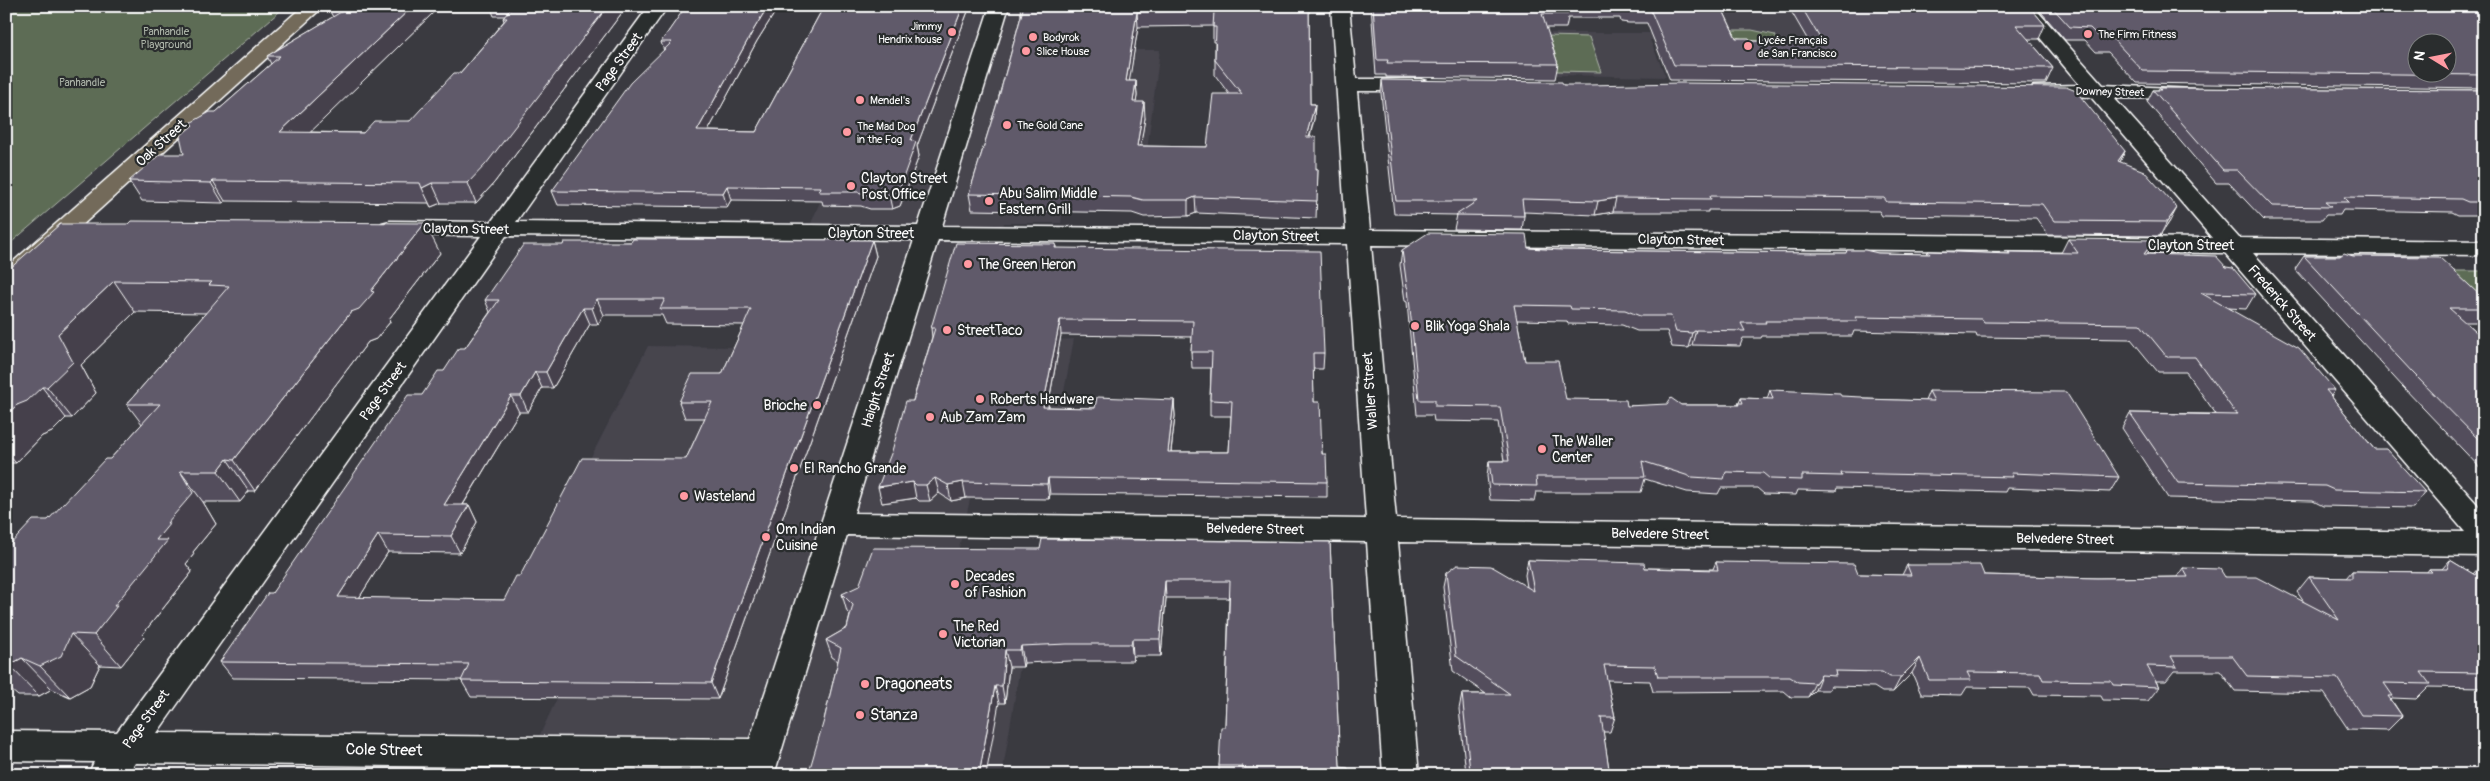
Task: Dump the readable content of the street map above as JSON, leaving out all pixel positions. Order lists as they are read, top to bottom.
{
  "streets": {
    "main road": ["Oak Street"],
    "street": [
      "Page Street",
      "Downey Street",
      "Clayton Street",
      "Frederick Street",
      "Haight Street",
      "Waller Street",
      "Belvedere Street",
      "Cole Street"
    ]
  },
  "crossings": [
    ["Page Street", "Clayton Street"],
    ["Page Street", "Cole Street"],
    ["Downey Street", "Frederick Street"],
    ["Clayton Street", "Frederick Street"],
    ["Clayton Street", "Haight Street"],
    ["Clayton Street", "Waller Street"],
    ["Haight Street", "Belvedere Street"],
    ["Haight Street", "Cole Street"],
    ["Waller Street", "Belvedere Street"]
  ],
  "parks": ["Panhandle Playground", "Panhandle"],
  "places": [
    "Jimmy Hendrix house",
    "The Firm Fitness",
    "Bodyrok",
    "Lycée Français de San Francisco",
    "Slice House",
    "Mendel's",
    "The Gold Cane",
    "The Mad Dog in the Fog",
    "Clayton Street Post Office",
    "Abu Salim Middle Eastern Grill",
    "The Green Heron",
    "Blik Yoga Shala",
    "StreetTaco",
    "Roberts Hardware",
    "Brioche",
    "Aub Zam Zam",
    "The Waller Center",
    "El Rancho Grande",
    "Wasteland",
    "Om Indian Cuisine",
    "Decades of Fashion",
    "The Red Victorian",
    "Dragoneats",
    "Stanza"
  ],
  "north": "left"
}
